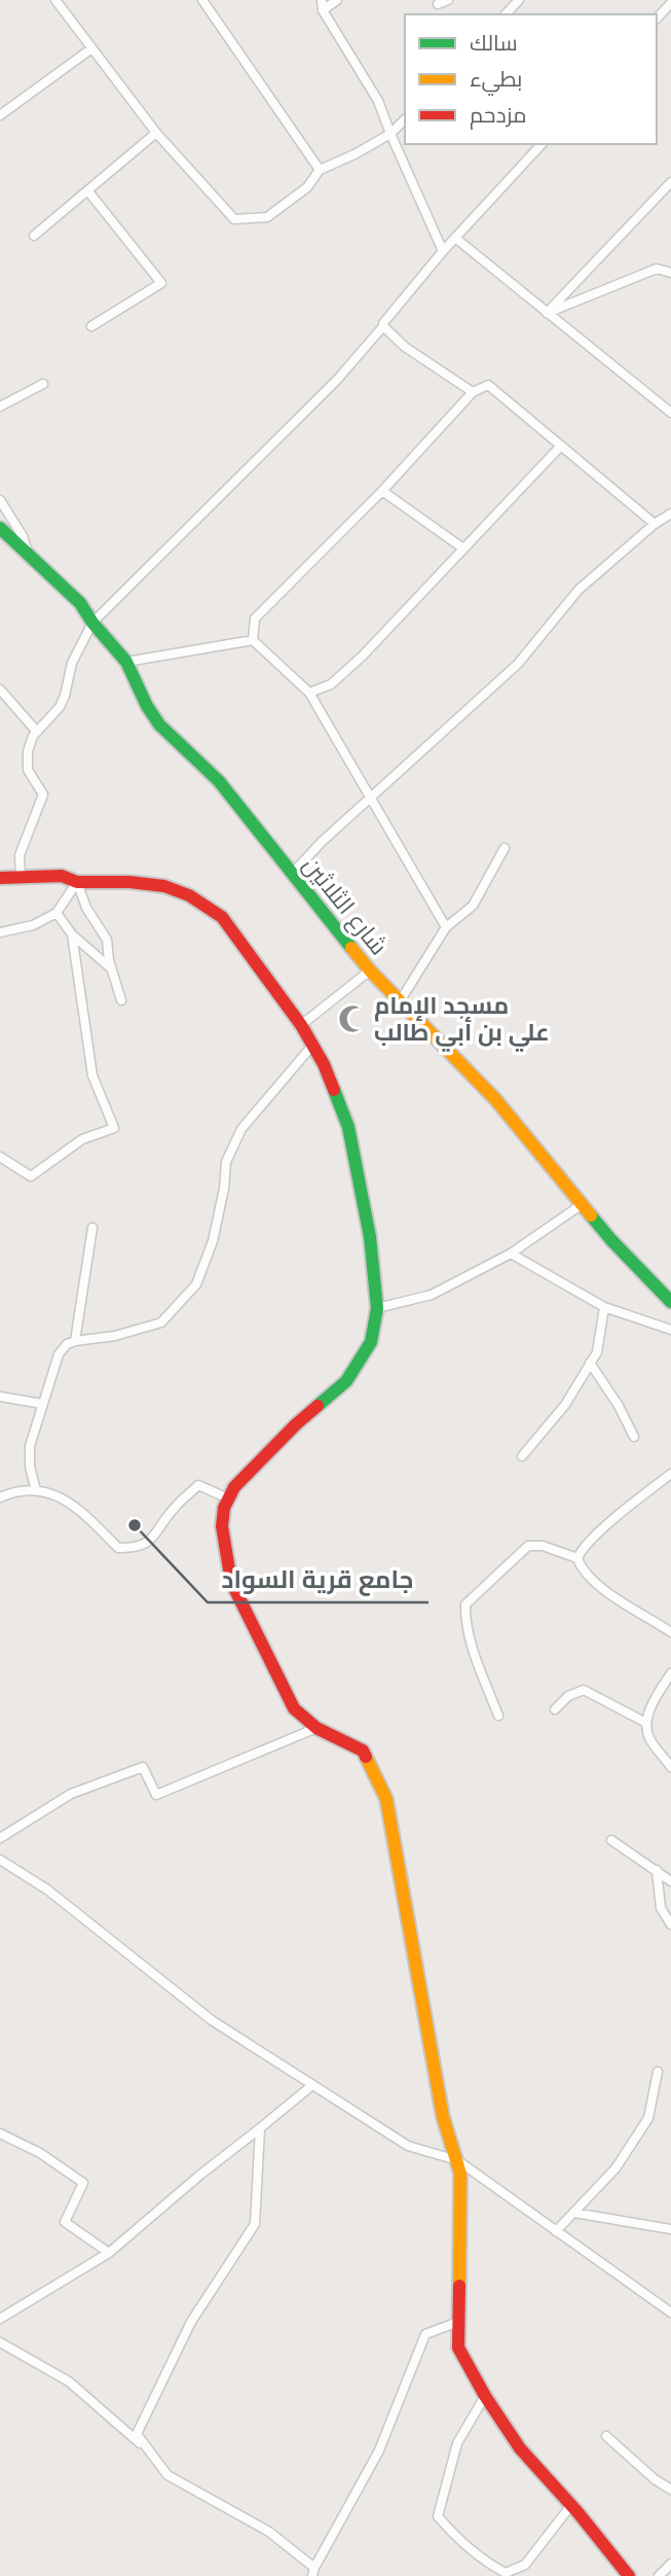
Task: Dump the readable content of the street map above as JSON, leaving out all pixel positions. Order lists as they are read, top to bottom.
{
  "streets": {
    "street": ["شارع الثلاثين"]
  },
  "places": {
    "mosque": ["مسجد الإمام علي بن أبي طالب"],
    "other": ["جامع قرية السواد"]
  },
  "legend": ["سالك", "بطيء", "مزدحم"]
}
